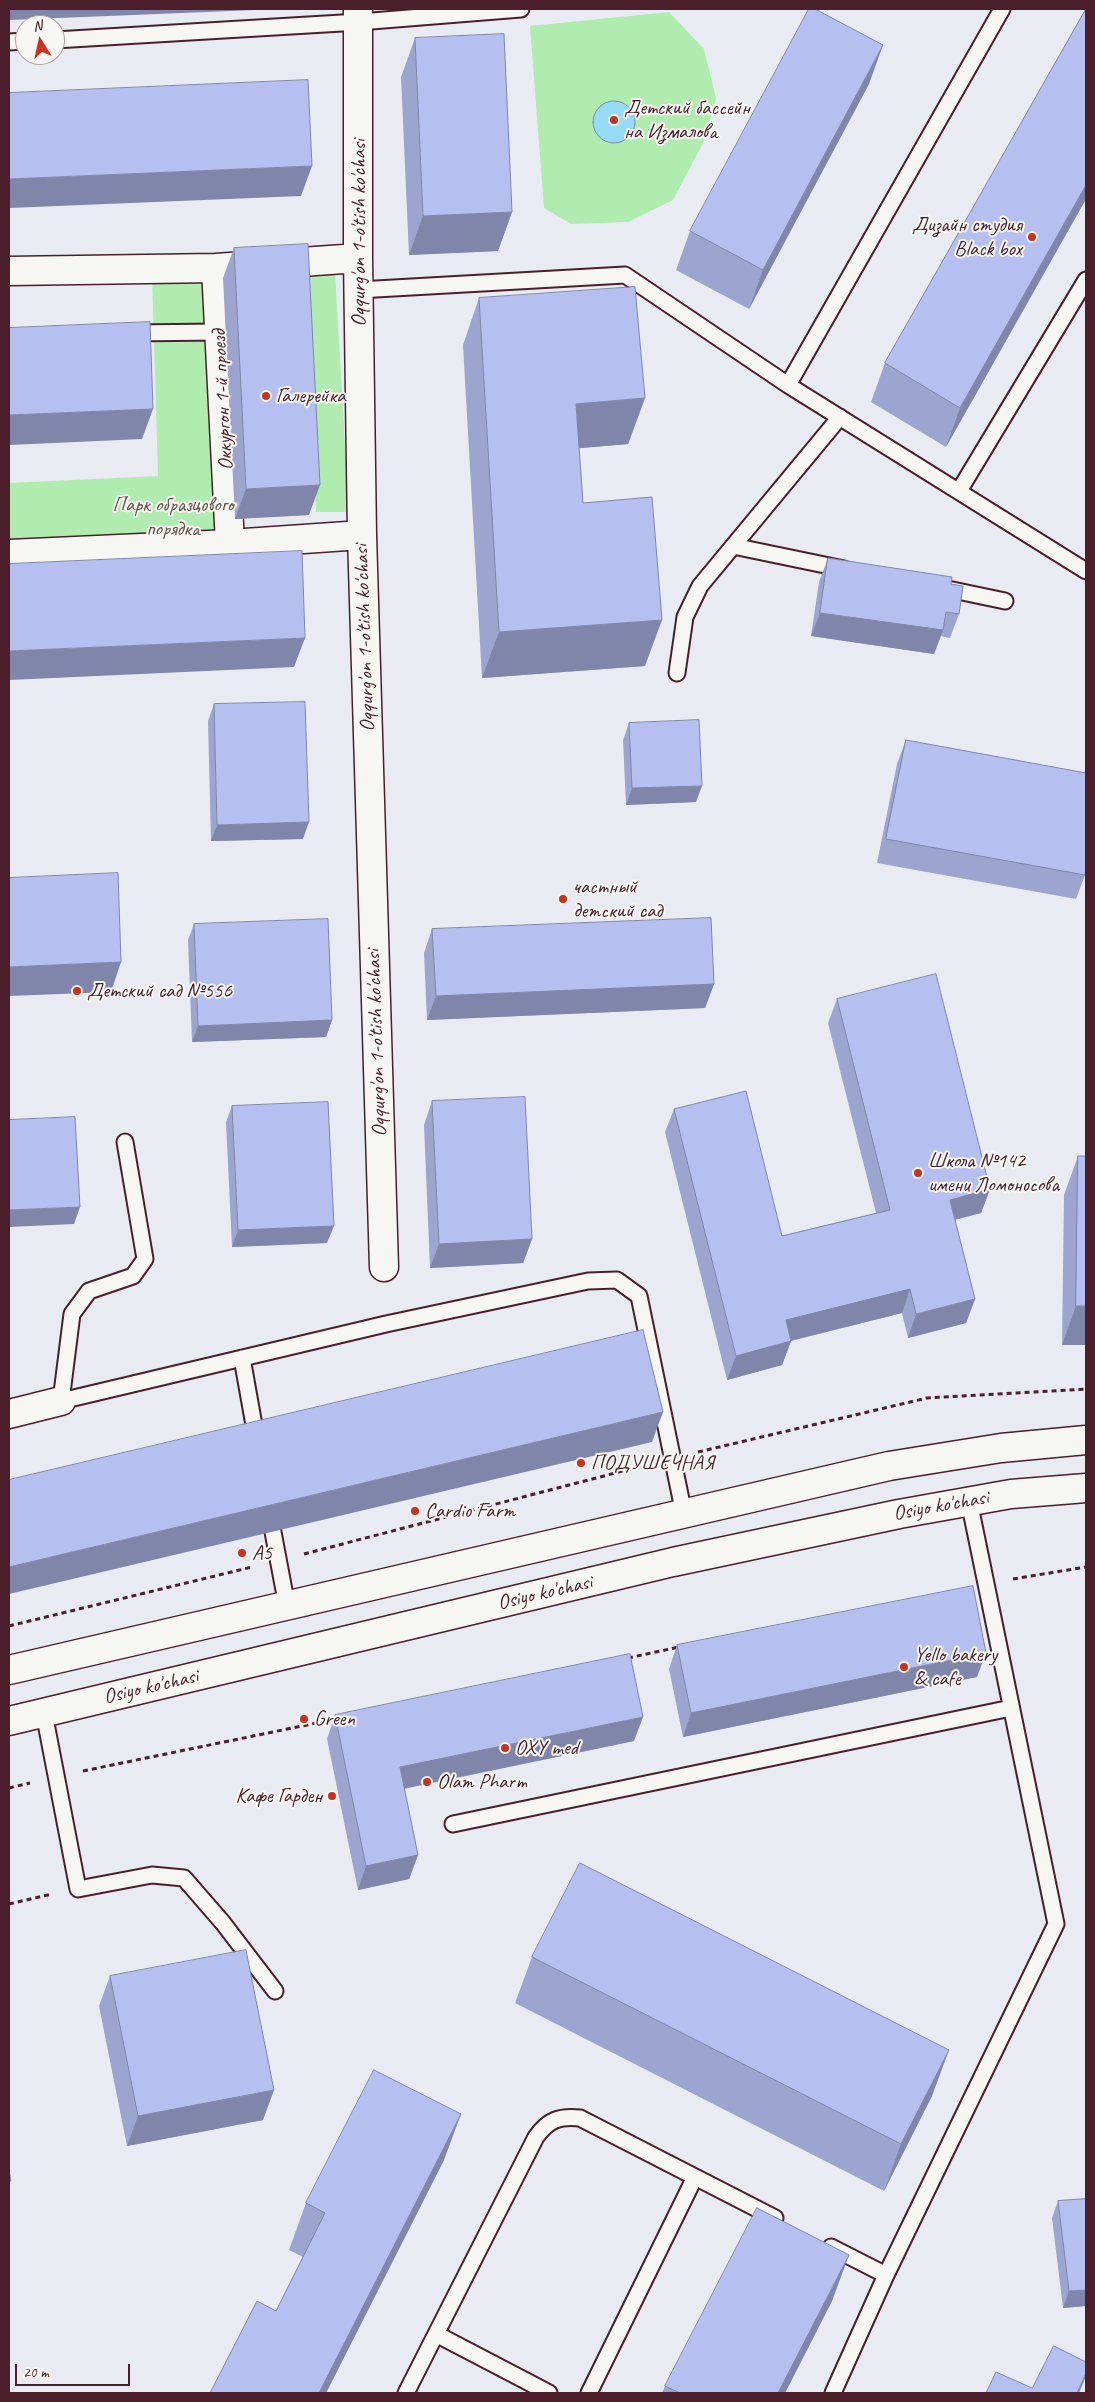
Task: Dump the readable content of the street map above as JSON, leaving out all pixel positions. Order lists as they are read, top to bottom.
{
  "streets": {
    "street": ["Oqqurg'on 1-o'tish ko'chasi", "Оккургон 1-й проезд", "Osiyo ko'chasi"]
  },
  "parks": ["Парк образцового порядка"],
  "places": [
    "Детский бассейн на Измалова",
    "Дизайн студия Black box",
    "Галерейка",
    "частный детский сад",
    "Детский сад №556",
    "Школа №142 имени Ломоносова",
    "ПОДУШЕЧНАЯ",
    "Cardio Farm",
    "A5",
    "Yello bakery & cafe",
    "Green",
    "OXY med",
    "Olam Pharm",
    "Кафе Гарден"
  ],
  "scale_bar": "20 m",
  "north": "top"
}
